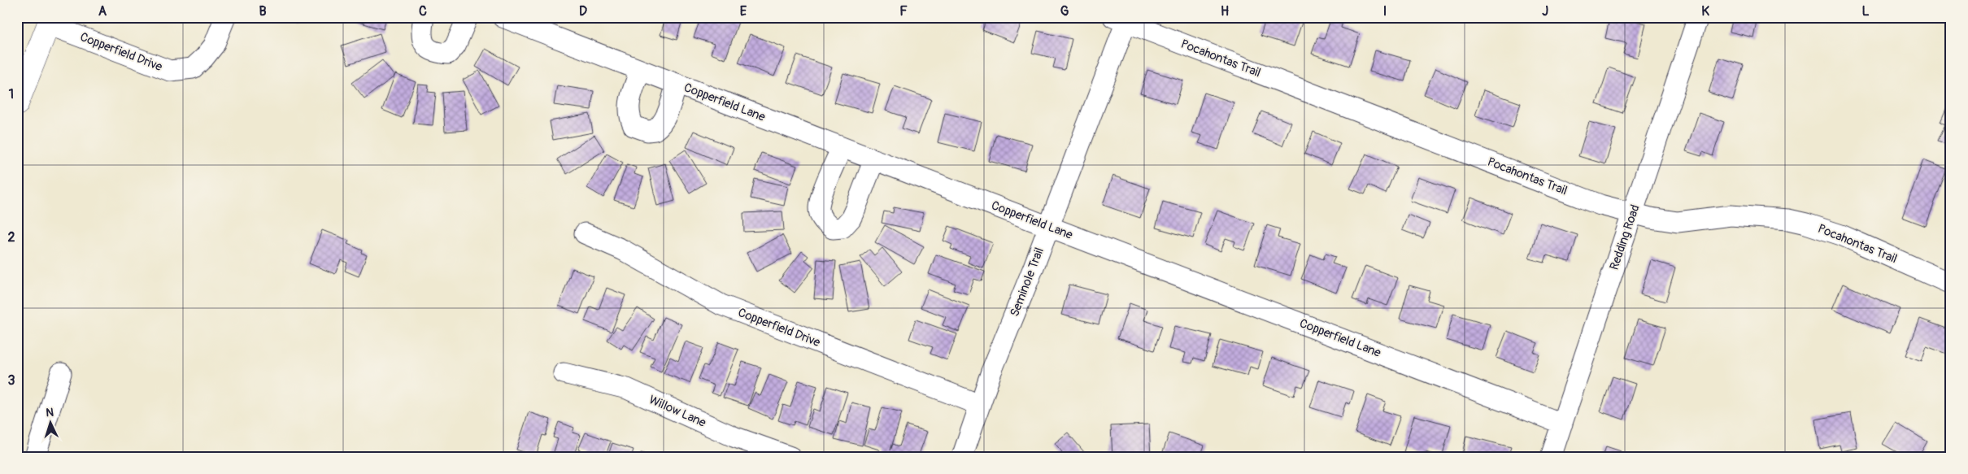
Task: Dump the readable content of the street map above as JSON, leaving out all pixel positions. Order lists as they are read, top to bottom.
{
  "streets": {
    "street": [
      "Copperfield Drive",
      "Pocahontas Trail",
      "Copperfield Lane",
      "Redding Road",
      "Seminole Trail",
      "Willow Lane"
    ]
  },
  "crossings": [
    ["Copperfield Drive", "Seminole Trail"],
    ["Pocahontas Trail", "Redding Road"],
    ["Pocahontas Trail", "Seminole Trail"],
    ["Copperfield Lane", "Redding Road"],
    ["Copperfield Lane", "Seminole Trail"]
  ],
  "north": "top",
  "grid": {
    "columns": [
      "A",
      "B",
      "C",
      "D",
      "E",
      "F",
      "G",
      "H",
      "I",
      "J",
      "K",
      "L"
    ],
    "rows": ["1", "2", "3"]
  }
}
